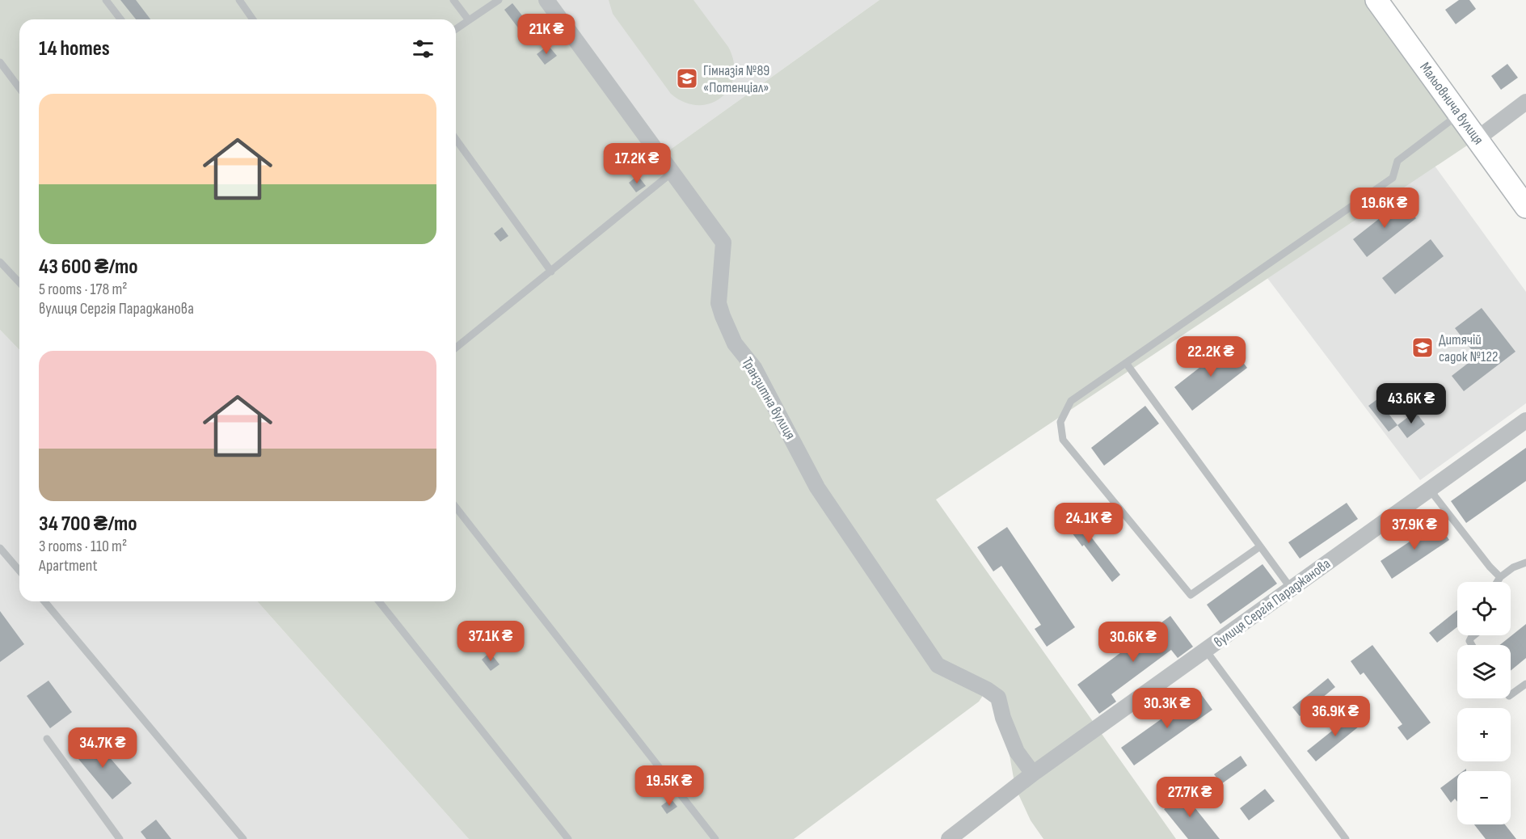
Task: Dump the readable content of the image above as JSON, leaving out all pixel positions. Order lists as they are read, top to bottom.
{
  "streets": {
    "street": ["Мальовнича вулиця", "Транзитна вулиця", "вулиця Сергія Параджанова"]
  },
  "crossings": [
    ["Транзитна вулиця", "вулиця Сергія Параджанова"]
  ],
  "places": {
    "school or university": ["Гімназія №89 «Потенціал»", "Дитячій садок №122"]
  },
  "page": {
    "price": [
      "21K ₴",
      "17.2K ₴",
      "19.6K ₴",
      "22.2K ₴",
      "43.6K ₴",
      "24.1K ₴",
      "37.9K ₴",
      "37.1K ₴",
      "30.6K ₴",
      "30.3K ₴",
      "36.9K ₴",
      "34.7K ₴",
      "19.5K ₴",
      "27.7K ₴"
    ],
    "heading": "14 homes",
    "list": [
      {
        "name": "43 600 ₴/mo",
        "note": "5 rooms · 178 m² · вулиця Сергія Параджанова"
      },
      {
        "name": "34 700 ₴/mo",
        "note": "3 rooms · 110 m² · Apartment"
      }
    ],
    "map_buttons": ["+", "−"]
  }
}
